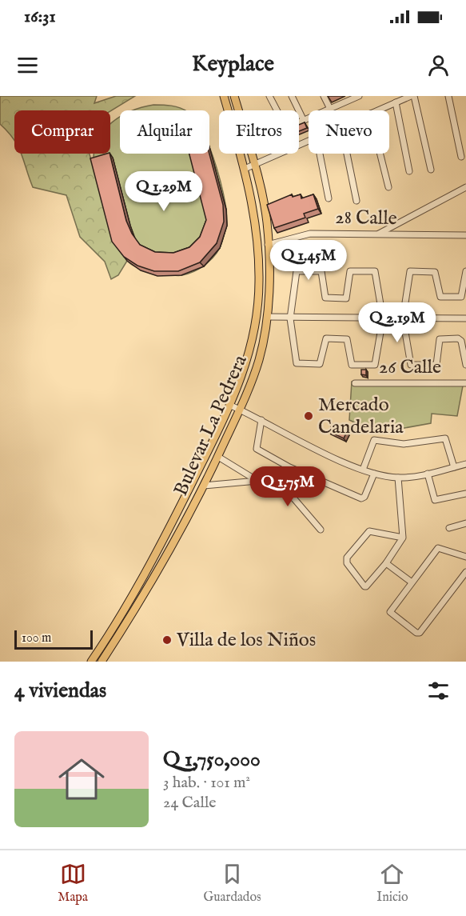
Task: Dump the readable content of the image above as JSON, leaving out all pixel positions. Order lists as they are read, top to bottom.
{
  "streets": {
    "main road": ["Bulevar La Pedrera"],
    "street": ["28 Calle", "26 Calle"]
  },
  "crossings": [
    ["28 Calle", "Bulevar La Pedrera"]
  ],
  "places": ["Mercado Candelaria", "Villa de los Niños"],
  "scale_bar": "100 m",
  "page": {
    "status": "16:31",
    "header": "Keyplace",
    "chip": [
      "Comprar",
      "Alquilar",
      "Filtros",
      "Nuevo"
    ],
    "price": [
      "Q 1.29M",
      "Q 1.45M",
      "Q 2.19M",
      "Q 1.75M"
    ],
    "scale": "100 m",
    "heading": "4 viviendas",
    "list": [
      {
        "name": "Q 1,750,000",
        "note": "3 hab. · 101 m² · 24 Calle"
      }
    ],
    "tabs": ["Mapa", "Guardados", "Inicio"]
  }
}
